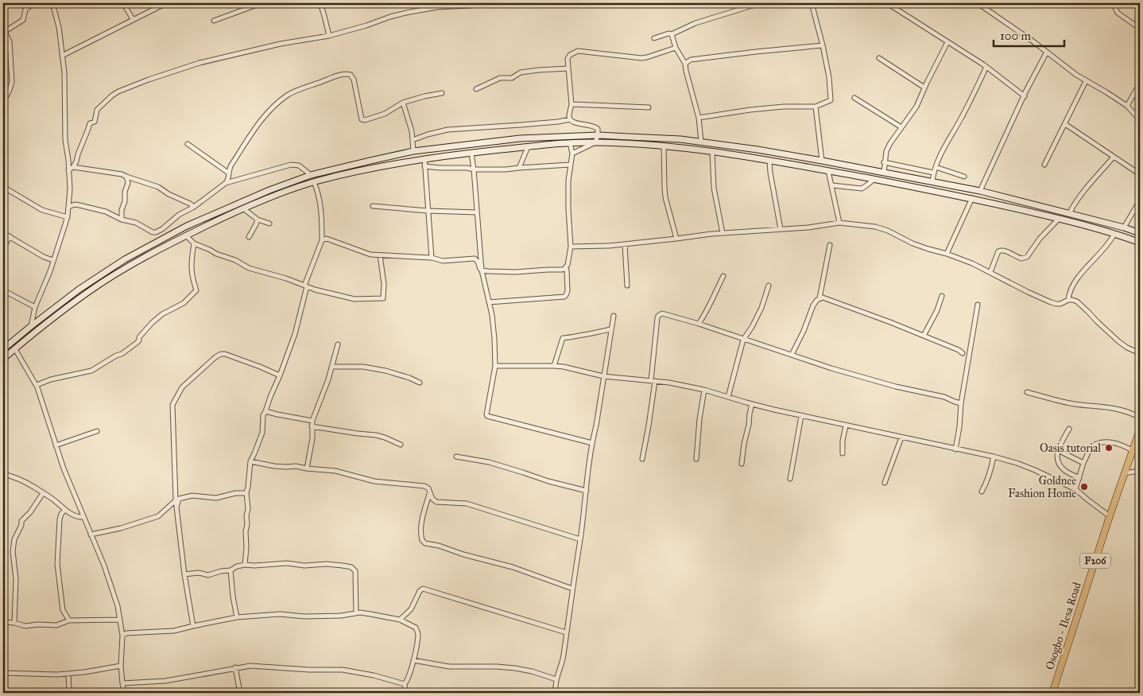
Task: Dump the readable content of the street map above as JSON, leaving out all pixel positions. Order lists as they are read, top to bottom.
{
  "streets": {
    "main road": ["F206", "Osogbo - Ilesa Road"]
  },
  "places": ["Oasis tutorial", "Goldnee Fashion Home"],
  "scale_bar": "100 m"
}
